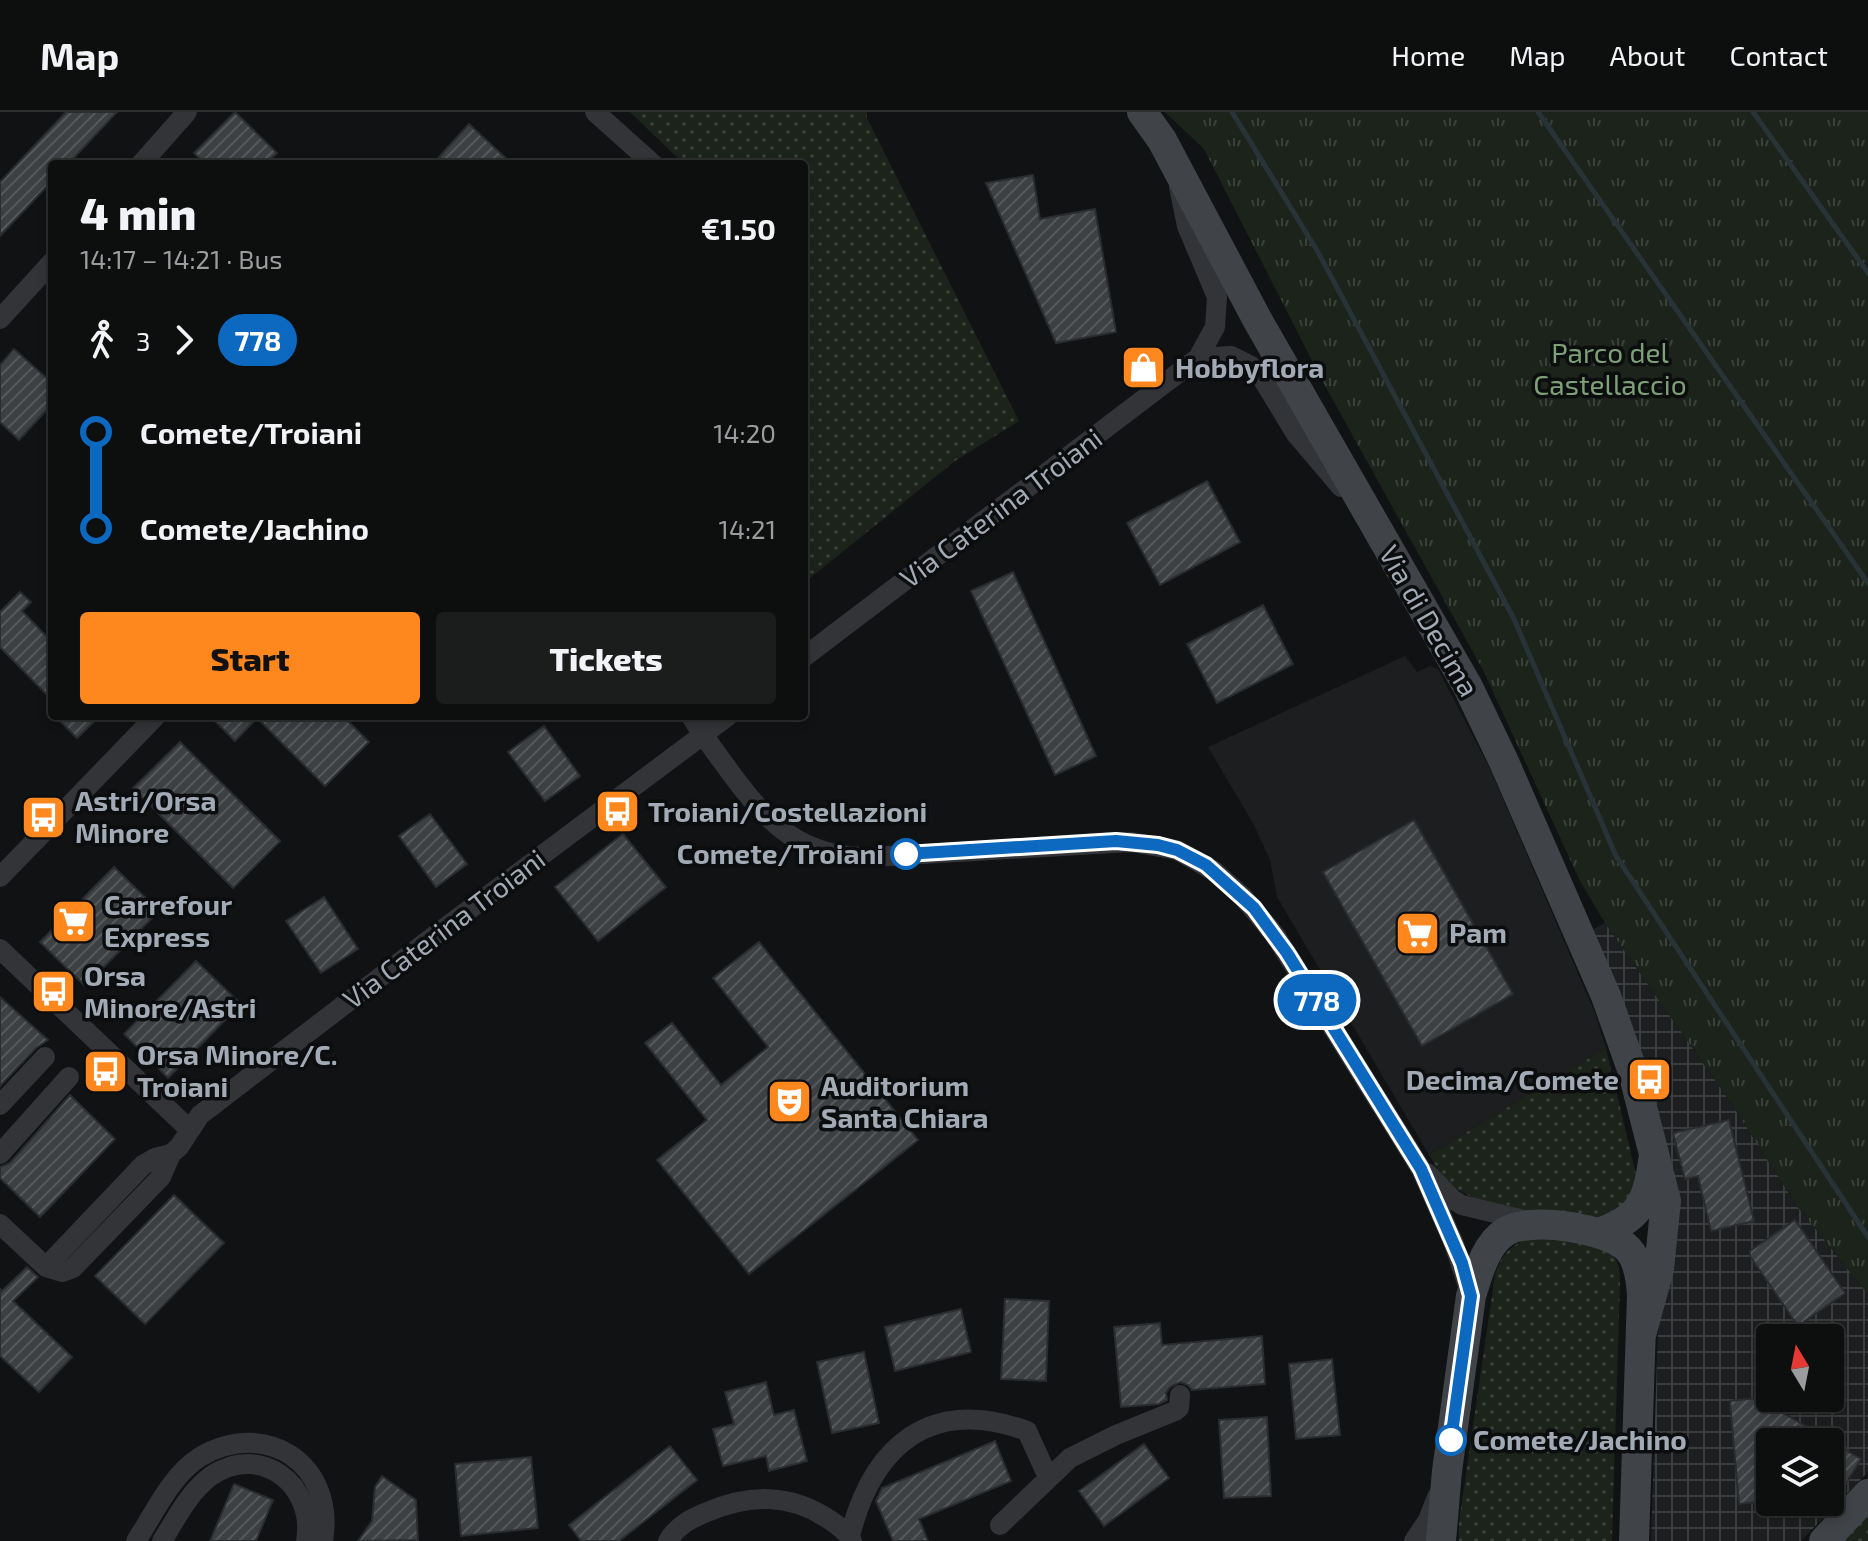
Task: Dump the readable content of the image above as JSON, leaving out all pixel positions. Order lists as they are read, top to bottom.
{
  "streets": {
    "street": ["Via Caterina Troiani", "Via di Decima"]
  },
  "crossings": [
    ["Via Caterina Troiani", "Via di Decima"]
  ],
  "parks": ["Parco del Castellaccio"],
  "places": {
    "shop": ["Hobbyflora"],
    "bus stop": [
      "Troiani/Costellazioni",
      "Astri/Orsa Minore",
      "Orsa Minore/Astri",
      "Orsa Minore/C. Troiani",
      "Decima/Comete"
    ],
    "other": ["Comete/Troiani", "Comete/Jachino"],
    "supermarket": ["Carrefour Express", "Pam"],
    "theatre": ["Auditorium Santa Chiara"]
  },
  "lines": ["bus line 778"],
  "north": "top",
  "page": {
    "header": "Map",
    "nav": [
      "Home",
      "Map",
      "About",
      "Contact"
    ],
    "on_map": "778",
    "heading": ["4 min", "14:17 – 14:21 · Bus", "€1.50"],
    "legs": ["3", "778"],
    "list": [
      {
        "name": "Comete/Troiani",
        "value": "14:20"
      },
      {
        "name": "Comete/Jachino",
        "value": "14:21"
      }
    ],
    "buttons": ["Start", "Tickets"]
  }
}
